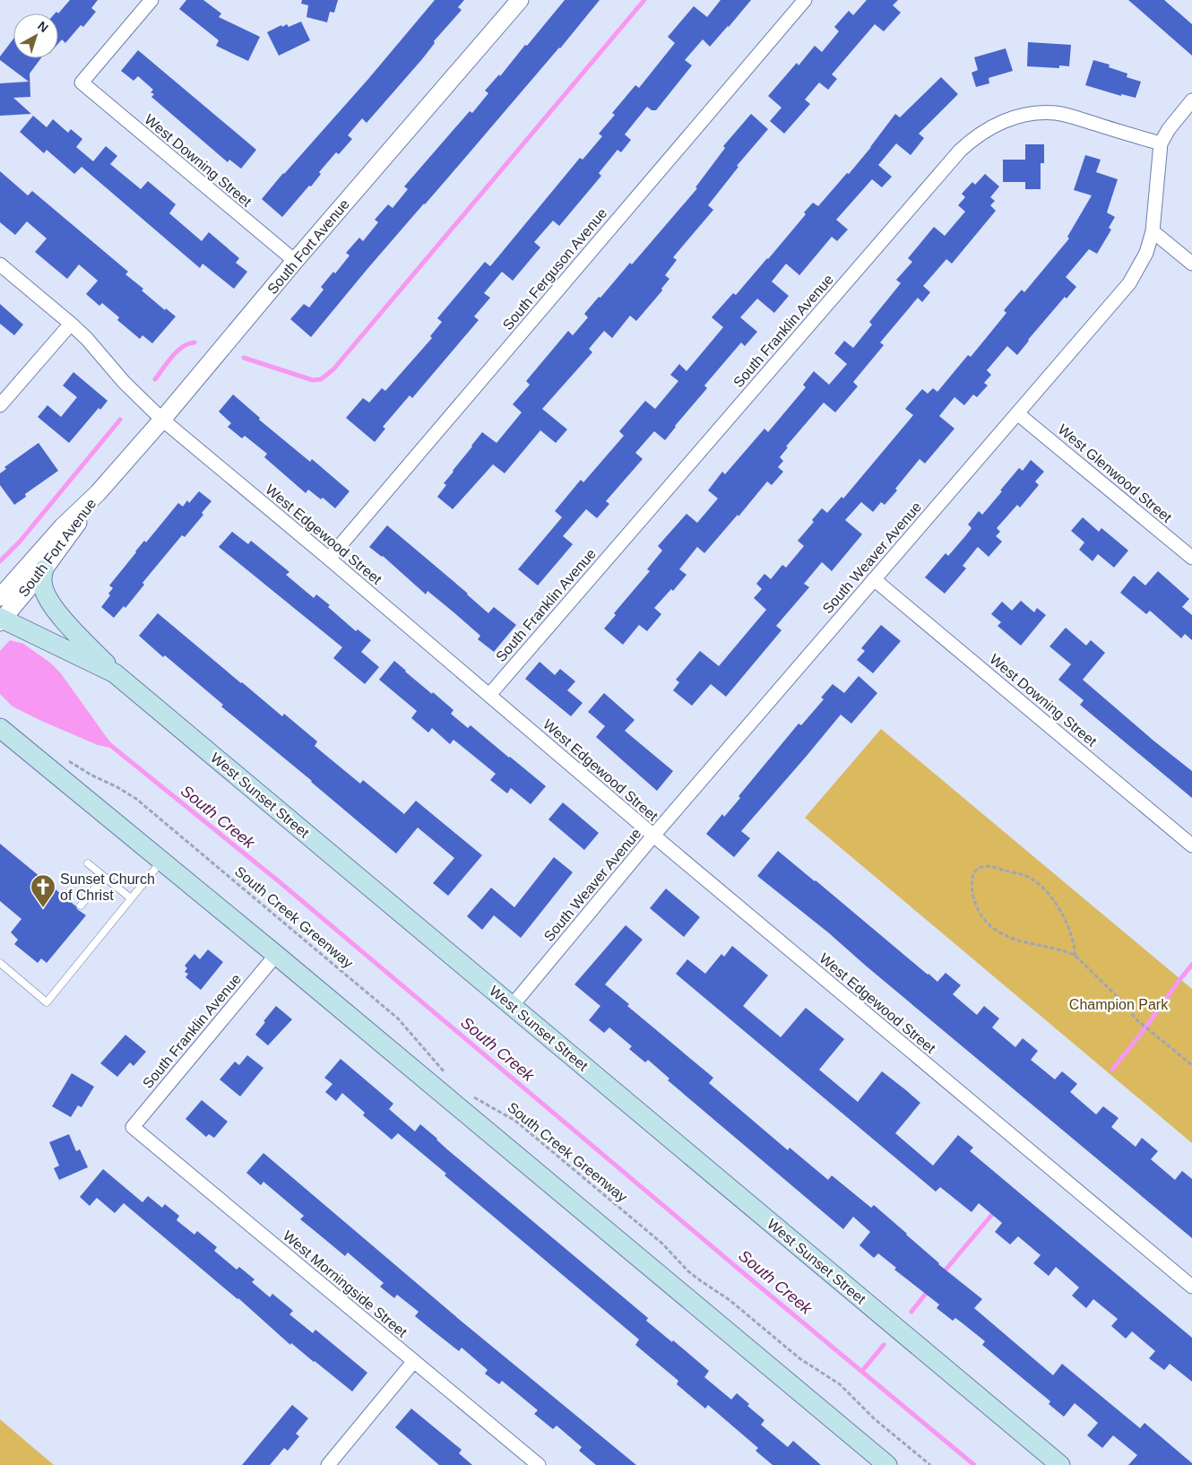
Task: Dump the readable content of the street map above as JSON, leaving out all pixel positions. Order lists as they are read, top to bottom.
{
  "streets": {
    "main road": ["West Sunset Street"],
    "street": [
      "West Downing Street",
      "South Fort Avenue",
      "South Ferguson Avenue",
      "South Franklin Avenue",
      "West Glenwood Street",
      "West Edgewood Street",
      "South Weaver Avenue",
      "West Morningside Street"
    ],
    "path": ["South Creek Greenway"]
  },
  "crossings": [
    ["West Downing Street", "South Fort Avenue"],
    ["West Downing Street", "South Weaver Avenue"],
    ["South Fort Avenue", "West Edgewood Street"],
    ["South Fort Avenue", "West Sunset Street"],
    ["South Ferguson Avenue", "West Edgewood Street"],
    ["South Franklin Avenue", "West Edgewood Street"],
    ["South Franklin Avenue", "South Weaver Avenue"],
    ["South Franklin Avenue", "West Morningside Street"],
    ["West Glenwood Street", "South Weaver Avenue"],
    ["West Edgewood Street", "South Weaver Avenue"],
    ["South Weaver Avenue", "West Sunset Street"]
  ],
  "water": ["South Creek"],
  "parks": ["Champion Park"],
  "places": {
    "church": ["Sunset Church of Christ"]
  },
  "north": "top right"
}
